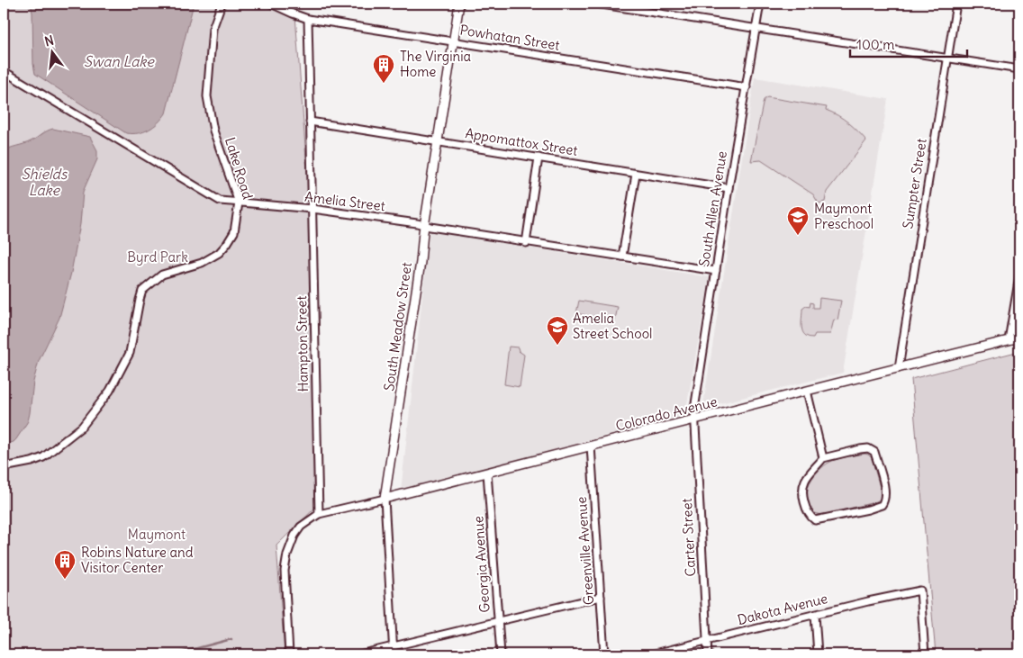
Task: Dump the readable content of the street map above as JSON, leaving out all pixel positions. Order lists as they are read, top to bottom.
{
  "streets": {
    "street": [
      "Powhatan Street",
      "Appomattox Street",
      "Lake Road",
      "Sumpter Street",
      "Amelia Street",
      "South Allen Avenue",
      "South Meadow Street",
      "Hampton Street",
      "Colorado Avenue",
      "Carter Street",
      "Greenville Avenue",
      "Georgia Avenue",
      "Dakota Avenue"
    ]
  },
  "crossings": [
    ["Powhatan Street", "South Allen Avenue"],
    ["Powhatan Street", "South Meadow Street"],
    ["Powhatan Street", "Hampton Street"],
    ["Appomattox Street", "South Allen Avenue"],
    ["Appomattox Street", "South Meadow Street"],
    ["Appomattox Street", "Hampton Street"],
    ["Lake Road", "Amelia Street"],
    ["Sumpter Street", "Colorado Avenue"],
    ["Amelia Street", "South Allen Avenue"],
    ["Amelia Street", "South Meadow Street"],
    ["Amelia Street", "Hampton Street"],
    ["South Allen Avenue", "Colorado Avenue"],
    ["South Allen Avenue", "Carter Street"],
    ["South Meadow Street", "Colorado Avenue"],
    ["Hampton Street", "Colorado Avenue"],
    ["Colorado Avenue", "Carter Street"],
    ["Colorado Avenue", "Greenville Avenue"],
    ["Colorado Avenue", "Georgia Avenue"],
    ["Carter Street", "Dakota Avenue"]
  ],
  "water": ["Swan Lake", "Shields Lake"],
  "parks": ["Byrd Park", "Maymont"],
  "places": {
    "building": ["The Virginia Home", "Robins Nature and Visitor Center"],
    "school or university": ["Maymont Preschool", "Amelia Street School"]
  },
  "scale_bar": "100 m",
  "north": "top"
}
